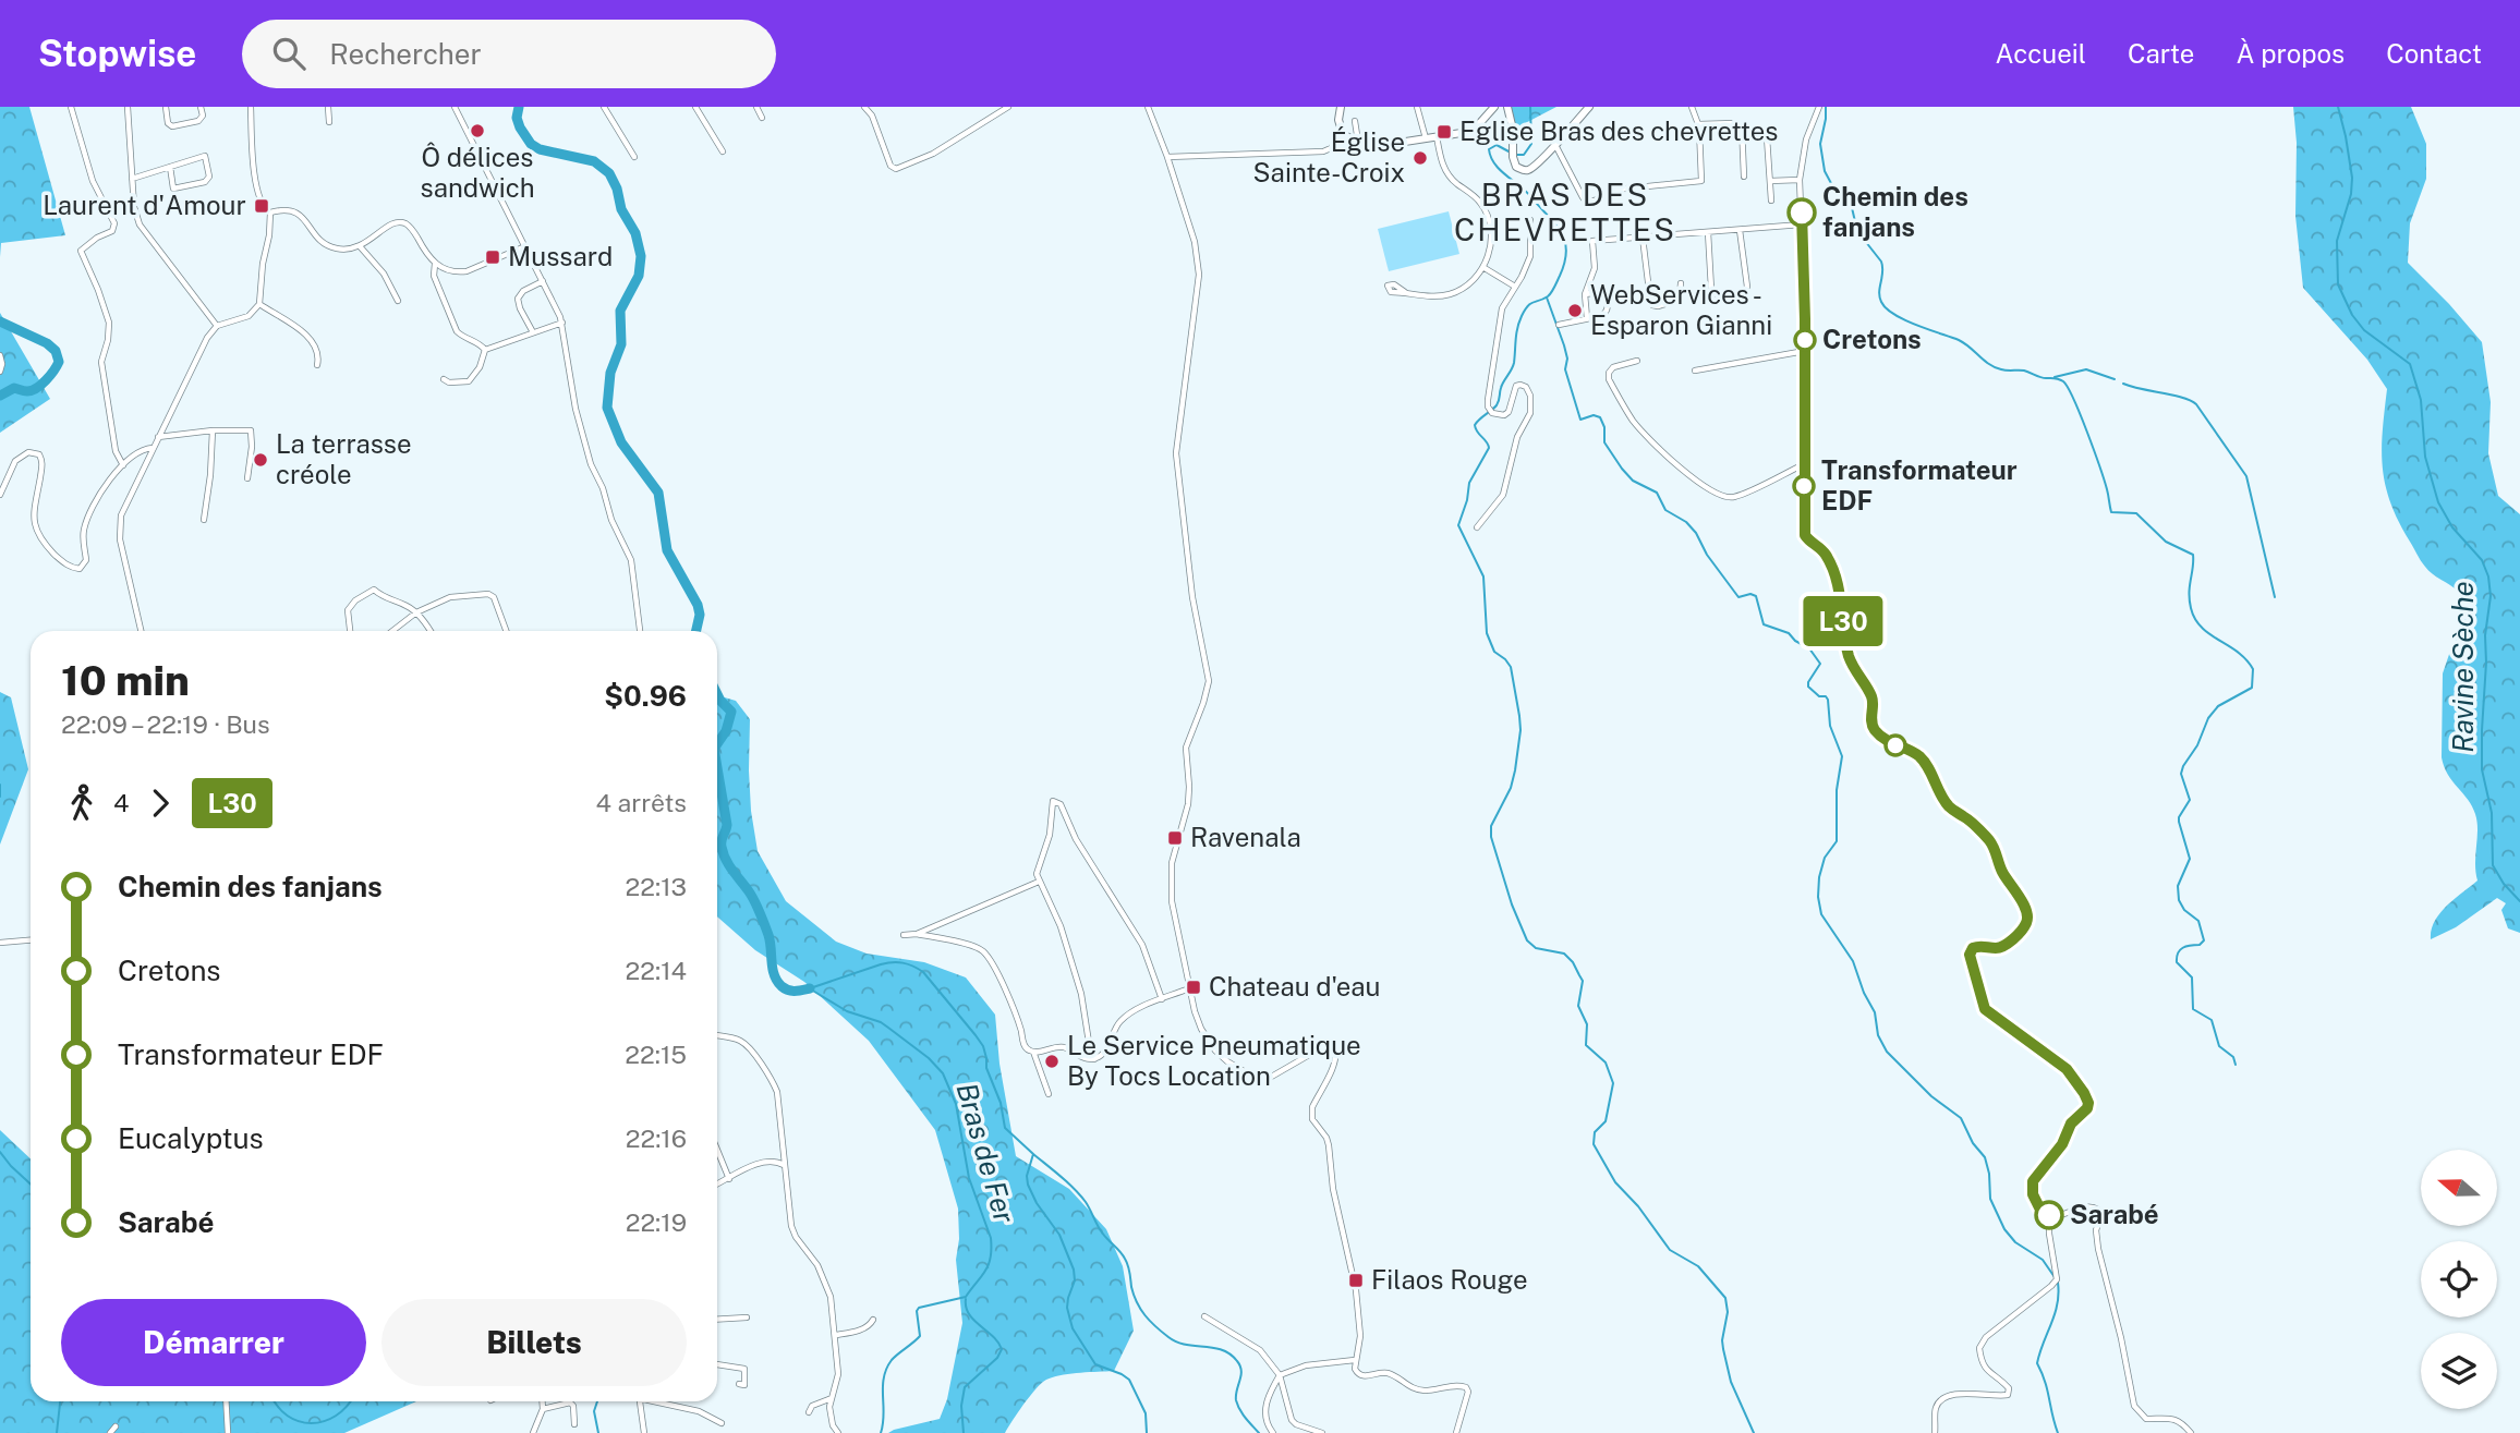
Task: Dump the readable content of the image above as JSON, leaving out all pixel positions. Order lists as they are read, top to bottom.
{
  "districts": ["BRAS DES CHEVRETTES"],
  "water": ["Ravine Sèche", "Bras de Fer"],
  "places": {
    "other": [
      "Ô délices sandwich",
      "Église Sainte-Croix",
      "Chemin des fanjans",
      "WebServices - Esparon Gianni",
      "Cretons",
      "La terrasse créole",
      "Transformateur EDF",
      "Le Service Pneumatique By Tocs Location",
      "Sarabé"
    ],
    "transit": [
      "Eglise Bras des chevrettes",
      "Laurent d'Amour",
      "Mussard",
      "Ravenala",
      "Chateau d'eau",
      "Filaos Rouge"
    ]
  },
  "lines": ["bus line L30"],
  "north": "left",
  "page": {
    "header": "Stopwise",
    "search": "Rechercher",
    "nav": [
      "Accueil",
      "Carte",
      "À propos",
      "Contact"
    ],
    "on_map": "L30",
    "heading": ["10 min", "22:09 – 22:19 · Bus", "$0.96"],
    "legs": ["4", "L30", "4 arrêts"],
    "list": [
      {
        "name": "Chemin des fanjans",
        "value": "22:13"
      },
      {
        "name": "Cretons",
        "value": "22:14"
      },
      {
        "name": "Transformateur EDF",
        "value": "22:15"
      },
      {
        "name": "Eucalyptus",
        "value": "22:16"
      },
      {
        "name": "Sarabé",
        "value": "22:19"
      }
    ],
    "buttons": ["Démarrer", "Billets"]
  }
}
